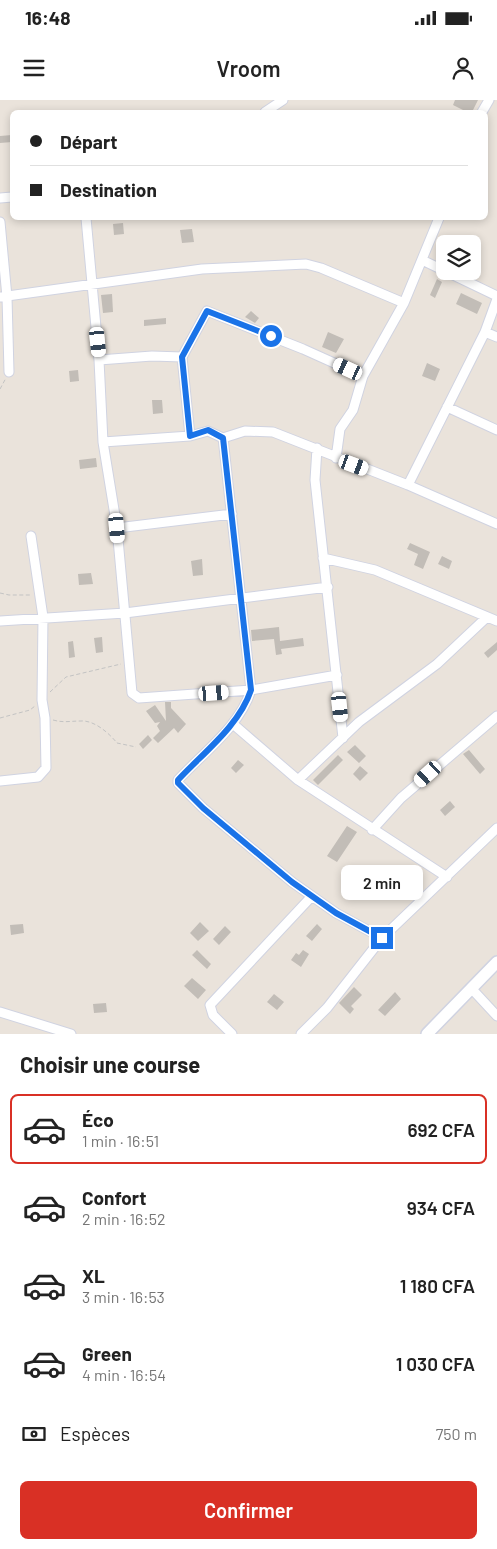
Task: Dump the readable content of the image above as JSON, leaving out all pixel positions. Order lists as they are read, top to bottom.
{
  "page": {
    "status": "16:48",
    "header": "Vroom",
    "banner": ["Départ", "Destination"],
    "bubble": "2 min",
    "heading": "Choisir une course",
    "list": [
      {
        "name": "Éco",
        "note": "1 min · 16:51",
        "value": "692 CFA"
      },
      {
        "name": "Confort",
        "note": "2 min · 16:52",
        "value": "934 CFA"
      },
      {
        "name": "XL",
        "note": "3 min · 16:53",
        "value": "1 180 CFA"
      },
      {
        "name": "Green",
        "note": "4 min · 16:54",
        "value": "1 030 CFA"
      }
    ],
    "pay": ["Espèces", "750 m"],
    "buttons": "Confirmer"
  }
}
